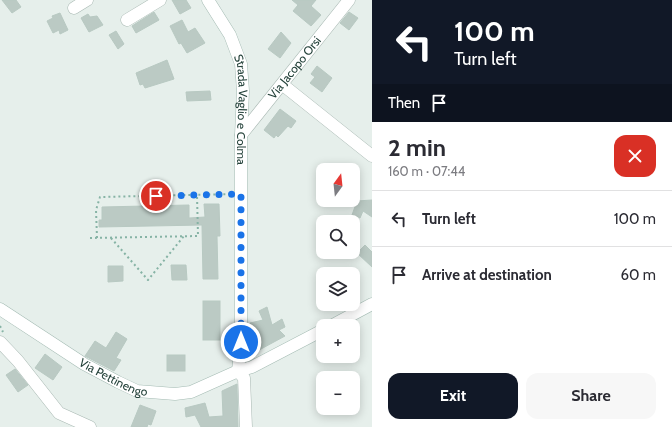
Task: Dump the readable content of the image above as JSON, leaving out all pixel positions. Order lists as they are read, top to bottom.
{
  "streets": {
    "street": ["Via Jacopo Orsi", "Strada Vaglio e Colma", "Via Pettinengo"]
  },
  "crossings": [
    ["Via Jacopo Orsi", "Strada Vaglio e Colma"],
    ["Strada Vaglio e Colma", "Via Pettinengo"]
  ],
  "north": "top",
  "page": {
    "turn": ["100 m", "Turn left"],
    "then": "Then",
    "heading": ["2 min", "160 m · 07:44"],
    "map_buttons": ["+", "−"],
    "list": [
      {
        "name": "Turn left",
        "value": "100 m"
      },
      {
        "name": "Arrive at destination",
        "value": "60 m"
      }
    ],
    "buttons": ["Exit", "Share"]
  }
}
